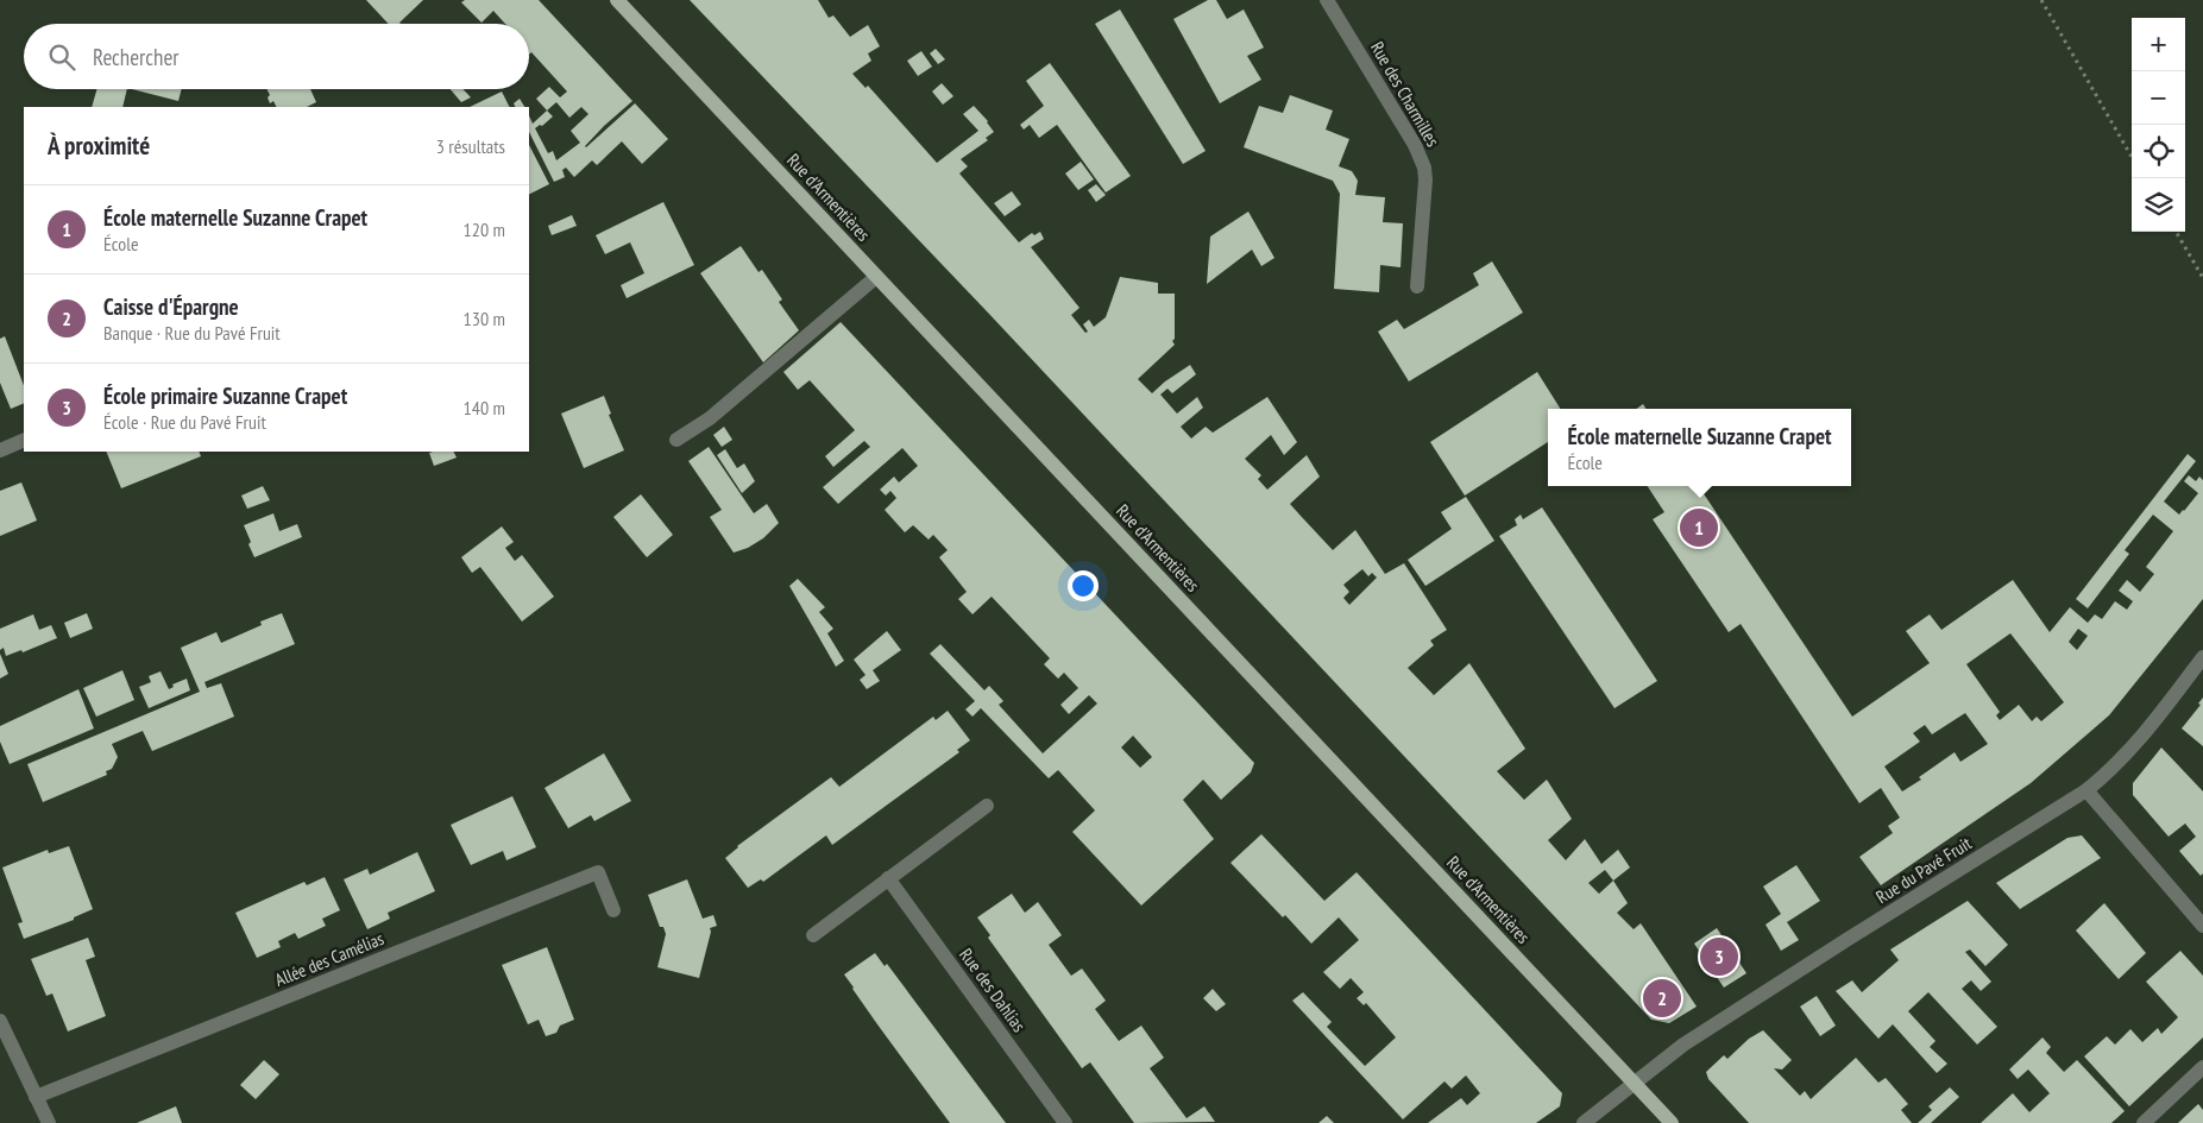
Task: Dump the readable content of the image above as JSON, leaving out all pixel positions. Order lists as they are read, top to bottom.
{
  "streets": {
    "main road": ["Rue d'Armentières"],
    "street": [
      "Rue des Charmilles",
      "Rue du Pavé Fruit",
      "Allée des Camélias",
      "Rue des Dahlias"
    ]
  },
  "crossings": [
    ["Rue d'Armentières", "Rue du Pavé Fruit"]
  ],
  "page": {
    "map_buttons": ["+", "−"],
    "search": "Rechercher",
    "heading": ["À proximité", "3 résultats"],
    "list": [
      {
        "mark": "1",
        "name": "École maternelle Suzanne Crapet",
        "note": "École",
        "value": "120 m"
      },
      {
        "mark": "2",
        "name": "Caisse d'Épargne",
        "note": "Banque · Rue du Pavé Fruit",
        "value": "130 m"
      },
      {
        "mark": "3",
        "name": "École primaire Suzanne Crapet",
        "note": "École · Rue du Pavé Fruit",
        "value": "140 m"
      }
    ],
    "popup": ["École maternelle Suzanne Crapet", "École"],
    "pins": ["1", "3", "2"]
  }
}
